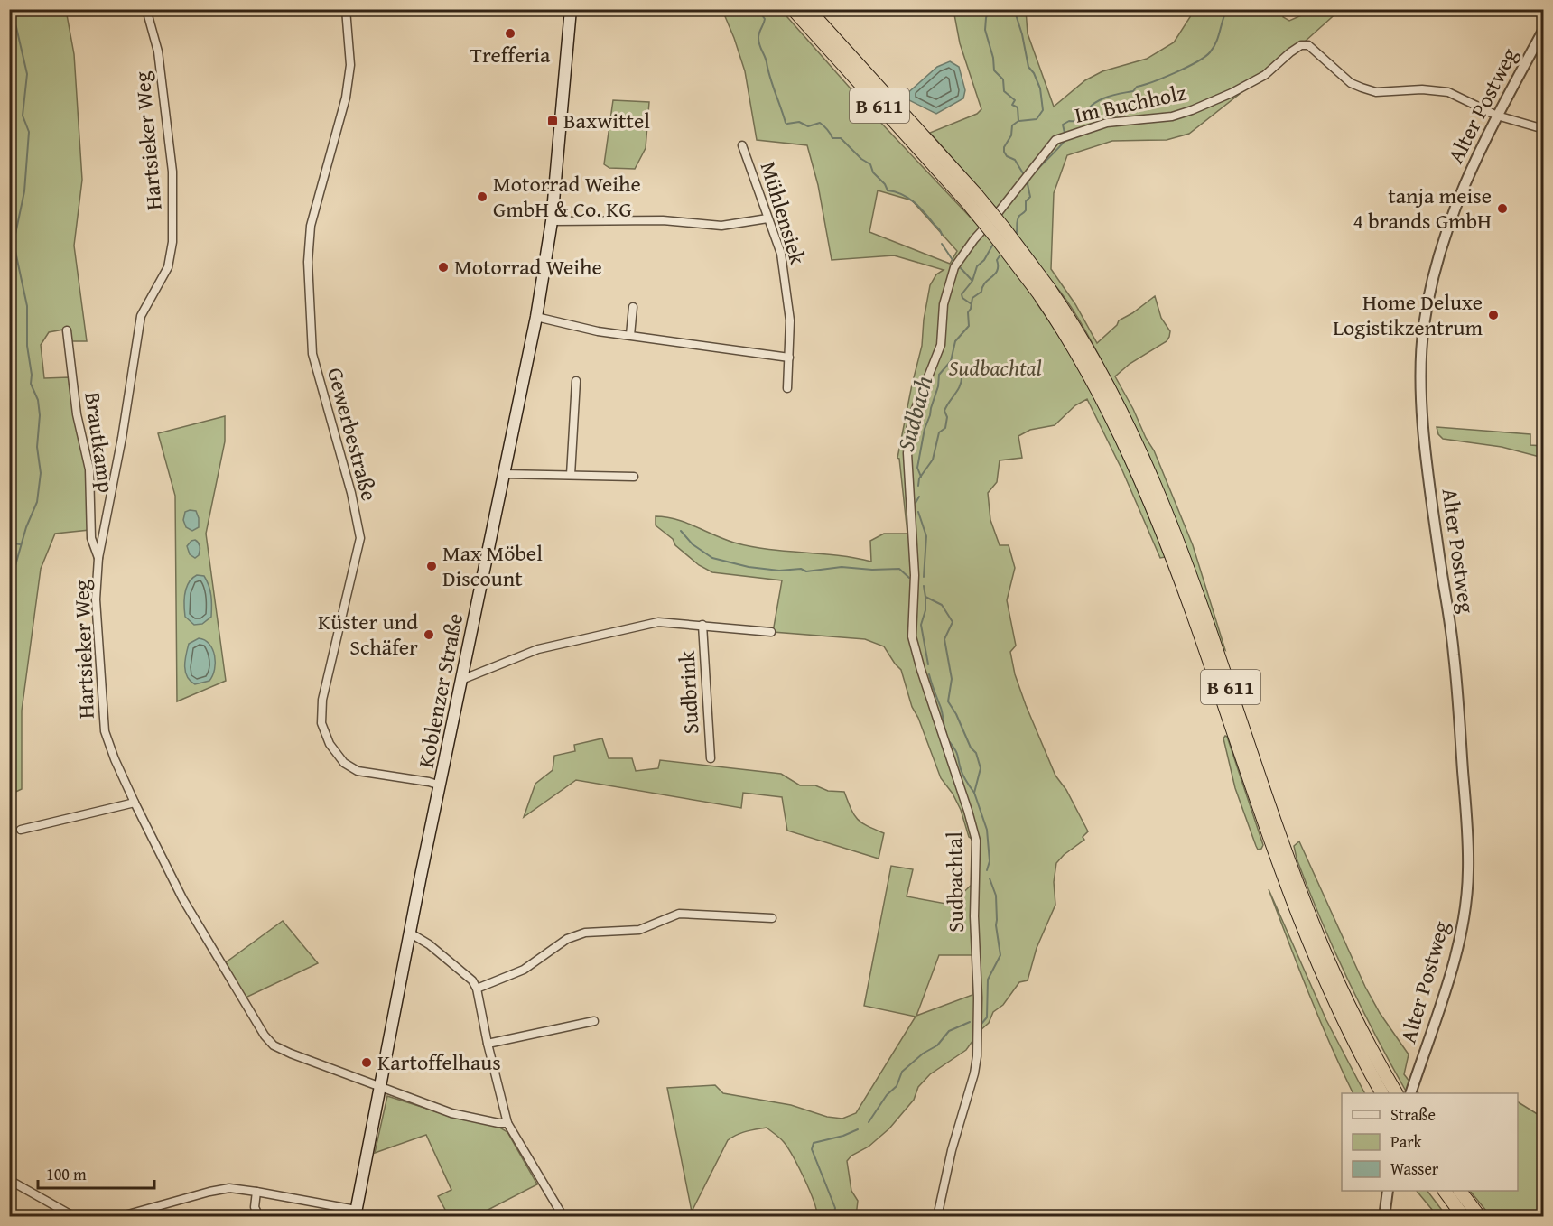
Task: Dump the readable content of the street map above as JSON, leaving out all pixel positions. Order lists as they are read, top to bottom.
{
  "streets": {
    "highway": ["B 611"],
    "main road": ["Koblenzer Straße"],
    "street": [
      "Im Buchholz",
      "Alter Postweg",
      "Hartsieker Weg",
      "Mühlensiek",
      "Gewerbestraße",
      "Brautkamp",
      "Sudbrink",
      "Sudbachtal"
    ]
  },
  "crossings": [
    ["Im Buchholz", "Alter Postweg"],
    ["Im Buchholz", "Sudbachtal"],
    ["Hartsieker Weg", "Brautkamp"],
    ["Hartsieker Weg", "Koblenzer Straße"],
    ["Gewerbestraße", "Koblenzer Straße"]
  ],
  "water": ["Sudbach"],
  "parks": ["Sudbachtal"],
  "places": {
    "other": [
      "Trefferia",
      "Motorrad Weihe GmbH & Co. KG",
      "tanja meise 4 brands GmbH",
      "Motorrad Weihe",
      "Home Deluxe Logistikzentrum",
      "Max Möbel Discount",
      "Küster und Schäfer",
      "Kartoffelhaus"
    ],
    "transit": ["Baxwittel"]
  },
  "legend": ["Straße", "Park", "Wasser"],
  "scale_bar": "100 m"
}
